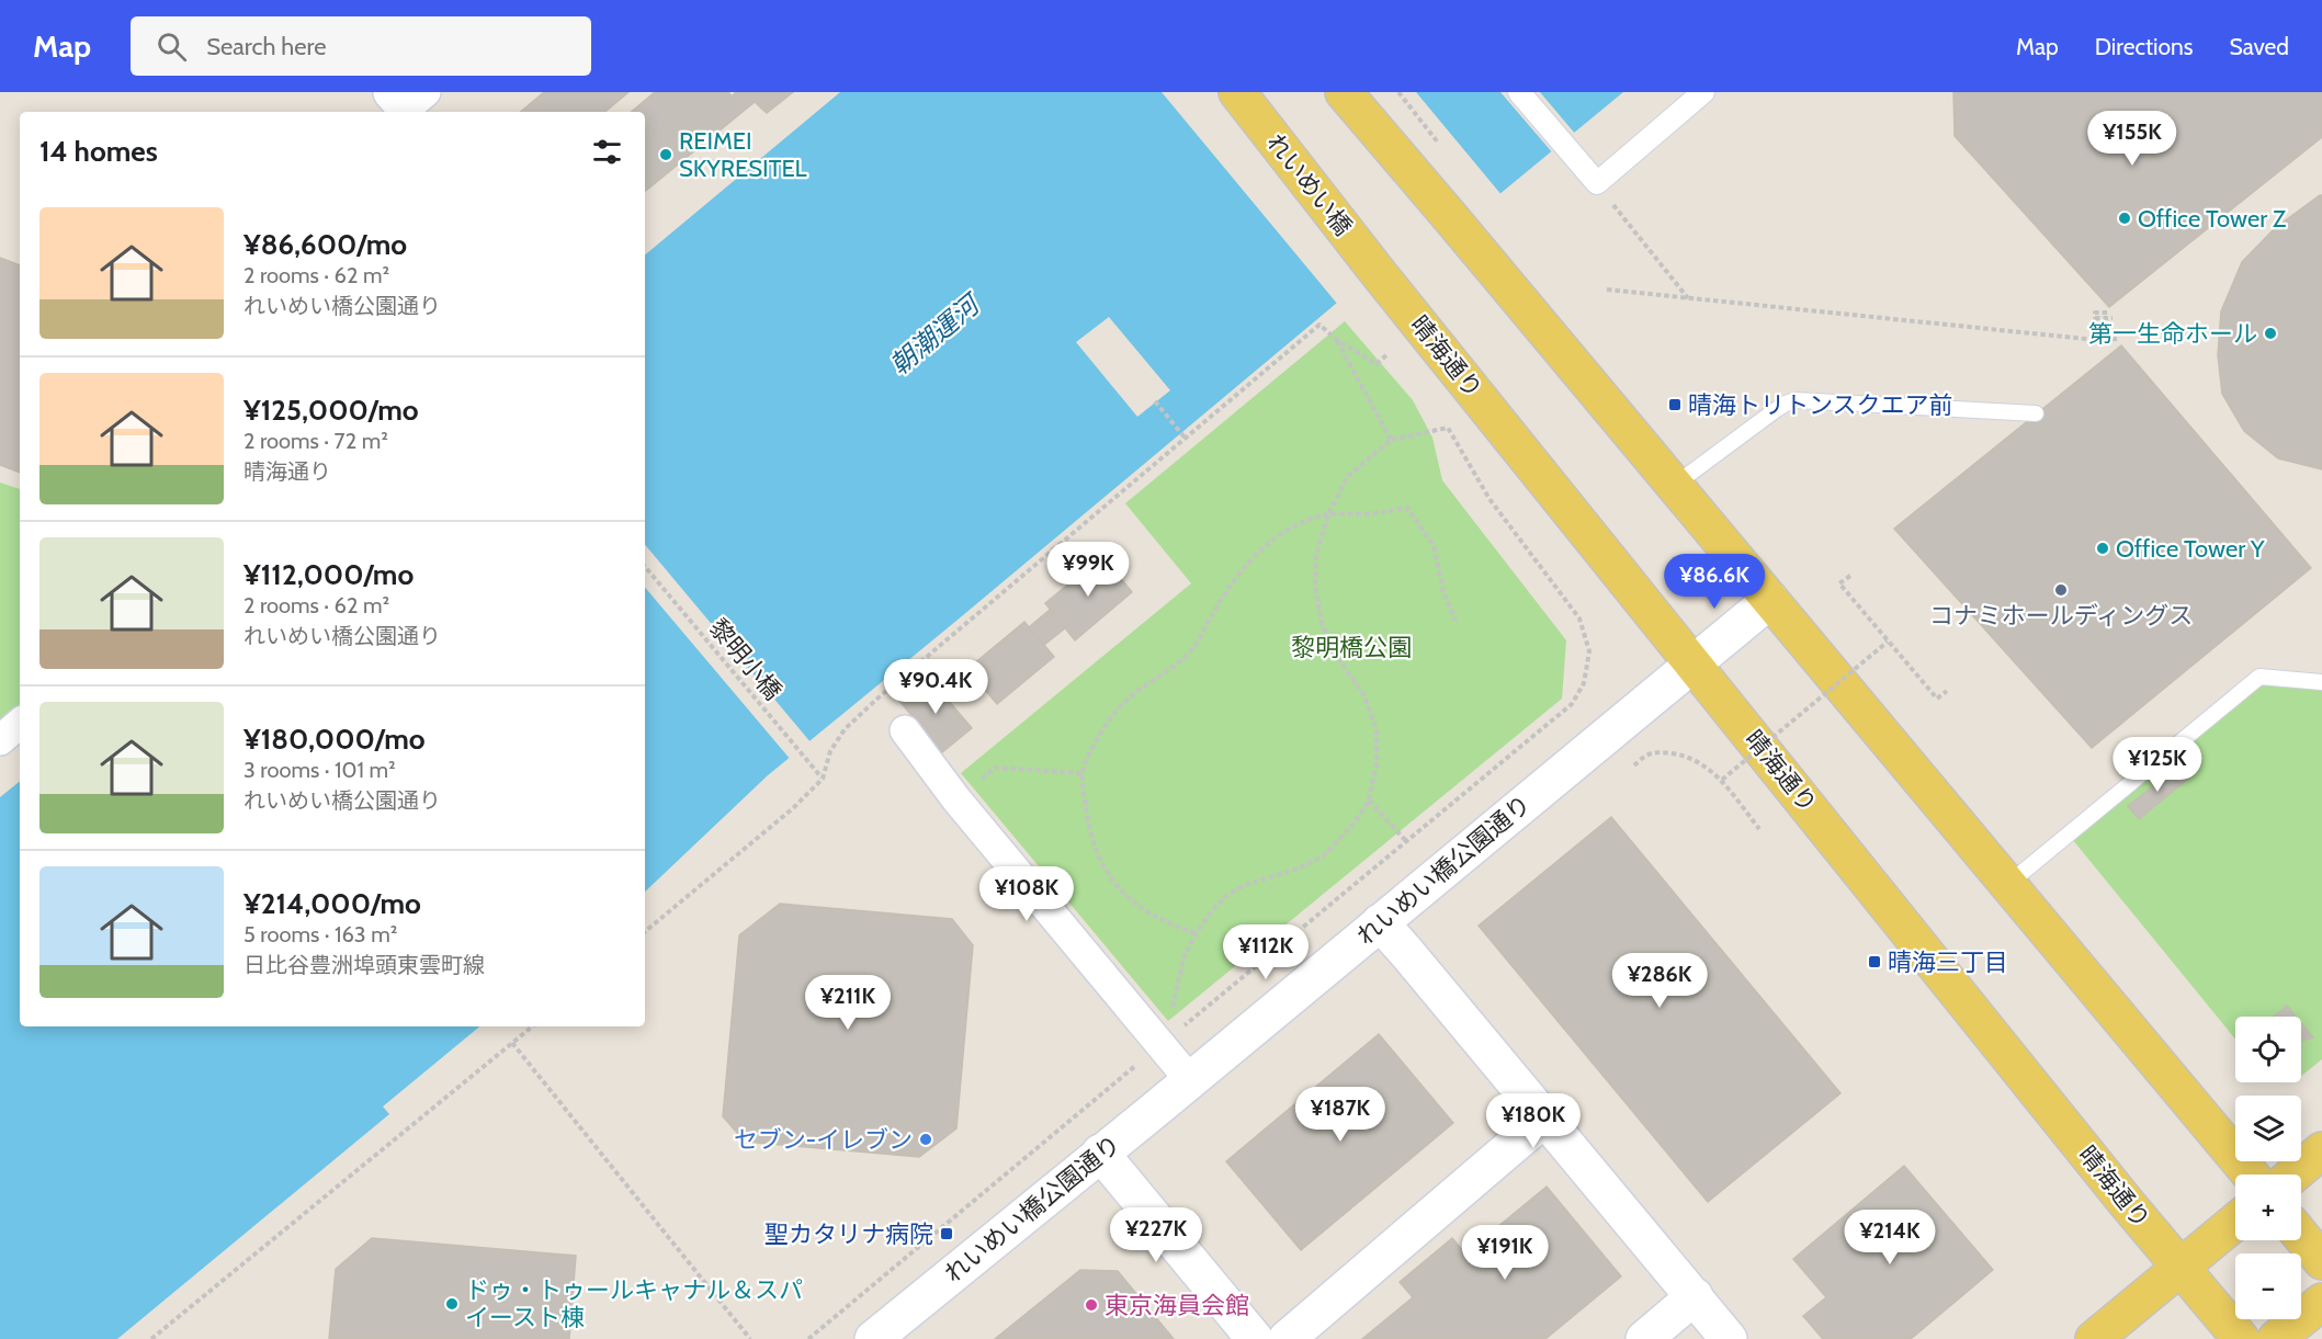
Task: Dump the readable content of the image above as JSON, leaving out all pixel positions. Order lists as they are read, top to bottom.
{
  "streets": {
    "main road": ["れいめい橋", "晴海通り"],
    "street": ["れいめい橋公園通り"],
    "path": ["黎明小橋"]
  },
  "crossings": [
    ["れいめい橋", "晴海通り"],
    ["晴海通り", "れいめい橋公園通り"]
  ],
  "water": ["朝潮運河"],
  "parks": ["黎明橋公園"],
  "places": {
    "other": [
      "REIMEI SKYRESITEL",
      "Office Tower Z",
      "第一生命ホール",
      "Office Tower Y",
      "コナミホールディングス",
      "セブン-イレブン",
      "ドゥ・トゥールキャナル＆スパ イースト棟",
      "東京海員会館"
    ],
    "transit": ["晴海トリトンスクエア前", "晴海三丁目", "聖カタリナ病院"]
  },
  "page": {
    "header": "Map",
    "search": "Search here",
    "nav": ["Map", "Directions", "Saved"],
    "price": [
      "¥155K",
      "¥99K",
      "¥86.6K",
      "¥90.4K",
      "¥125K",
      "¥108K",
      "¥112K",
      "¥286K",
      "¥211K",
      "¥187K",
      "¥180K",
      "¥227K",
      "¥214K",
      "¥191K"
    ],
    "heading": "14 homes",
    "list": [
      {
        "name": "¥86,600/mo",
        "note": "2 rooms · 62 m² · れいめい橋公園通り"
      },
      {
        "name": "¥125,000/mo",
        "note": "2 rooms · 72 m² · 晴海通り"
      },
      {
        "name": "¥112,000/mo",
        "note": "2 rooms · 62 m² · れいめい橋公園通り"
      },
      {
        "name": "¥180,000/mo",
        "note": "3 rooms · 101 m² · れいめい橋公園通り"
      },
      {
        "name": "¥214,000/mo",
        "note": "5 rooms · 163 m² · 日比谷豊洲埠頭東雲町線"
      }
    ],
    "map_buttons": ["+", "−"]
  }
}
